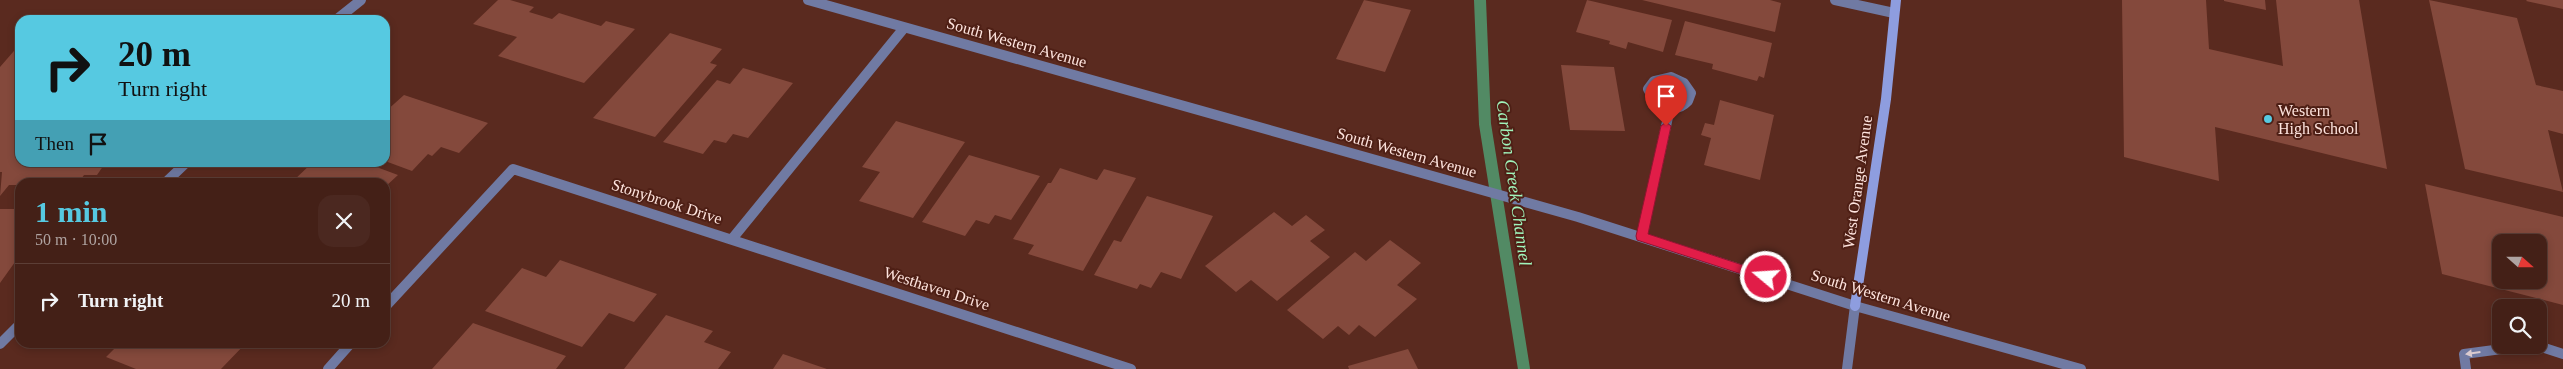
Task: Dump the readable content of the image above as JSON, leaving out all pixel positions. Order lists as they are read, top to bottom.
{
  "streets": {
    "main road": ["West Orange Avenue"],
    "street": ["South Western Avenue", "Stonybrook Drive", "Westhaven Drive"]
  },
  "crossings": [
    ["South Western Avenue", "West Orange Avenue"],
    ["South Western Avenue", "Stonybrook Drive"],
    ["Stonybrook Drive", "Westhaven Drive"]
  ],
  "water": ["Carbon Creek Channel"],
  "places": ["Western High School"],
  "north": "right",
  "page": {
    "turn": ["20 m", "Turn right"],
    "then": "Then",
    "heading": ["1 min", "50 m · 10:00"],
    "list": [
      {
        "name": "Turn right",
        "value": "20 m"
      }
    ]
  }
}
